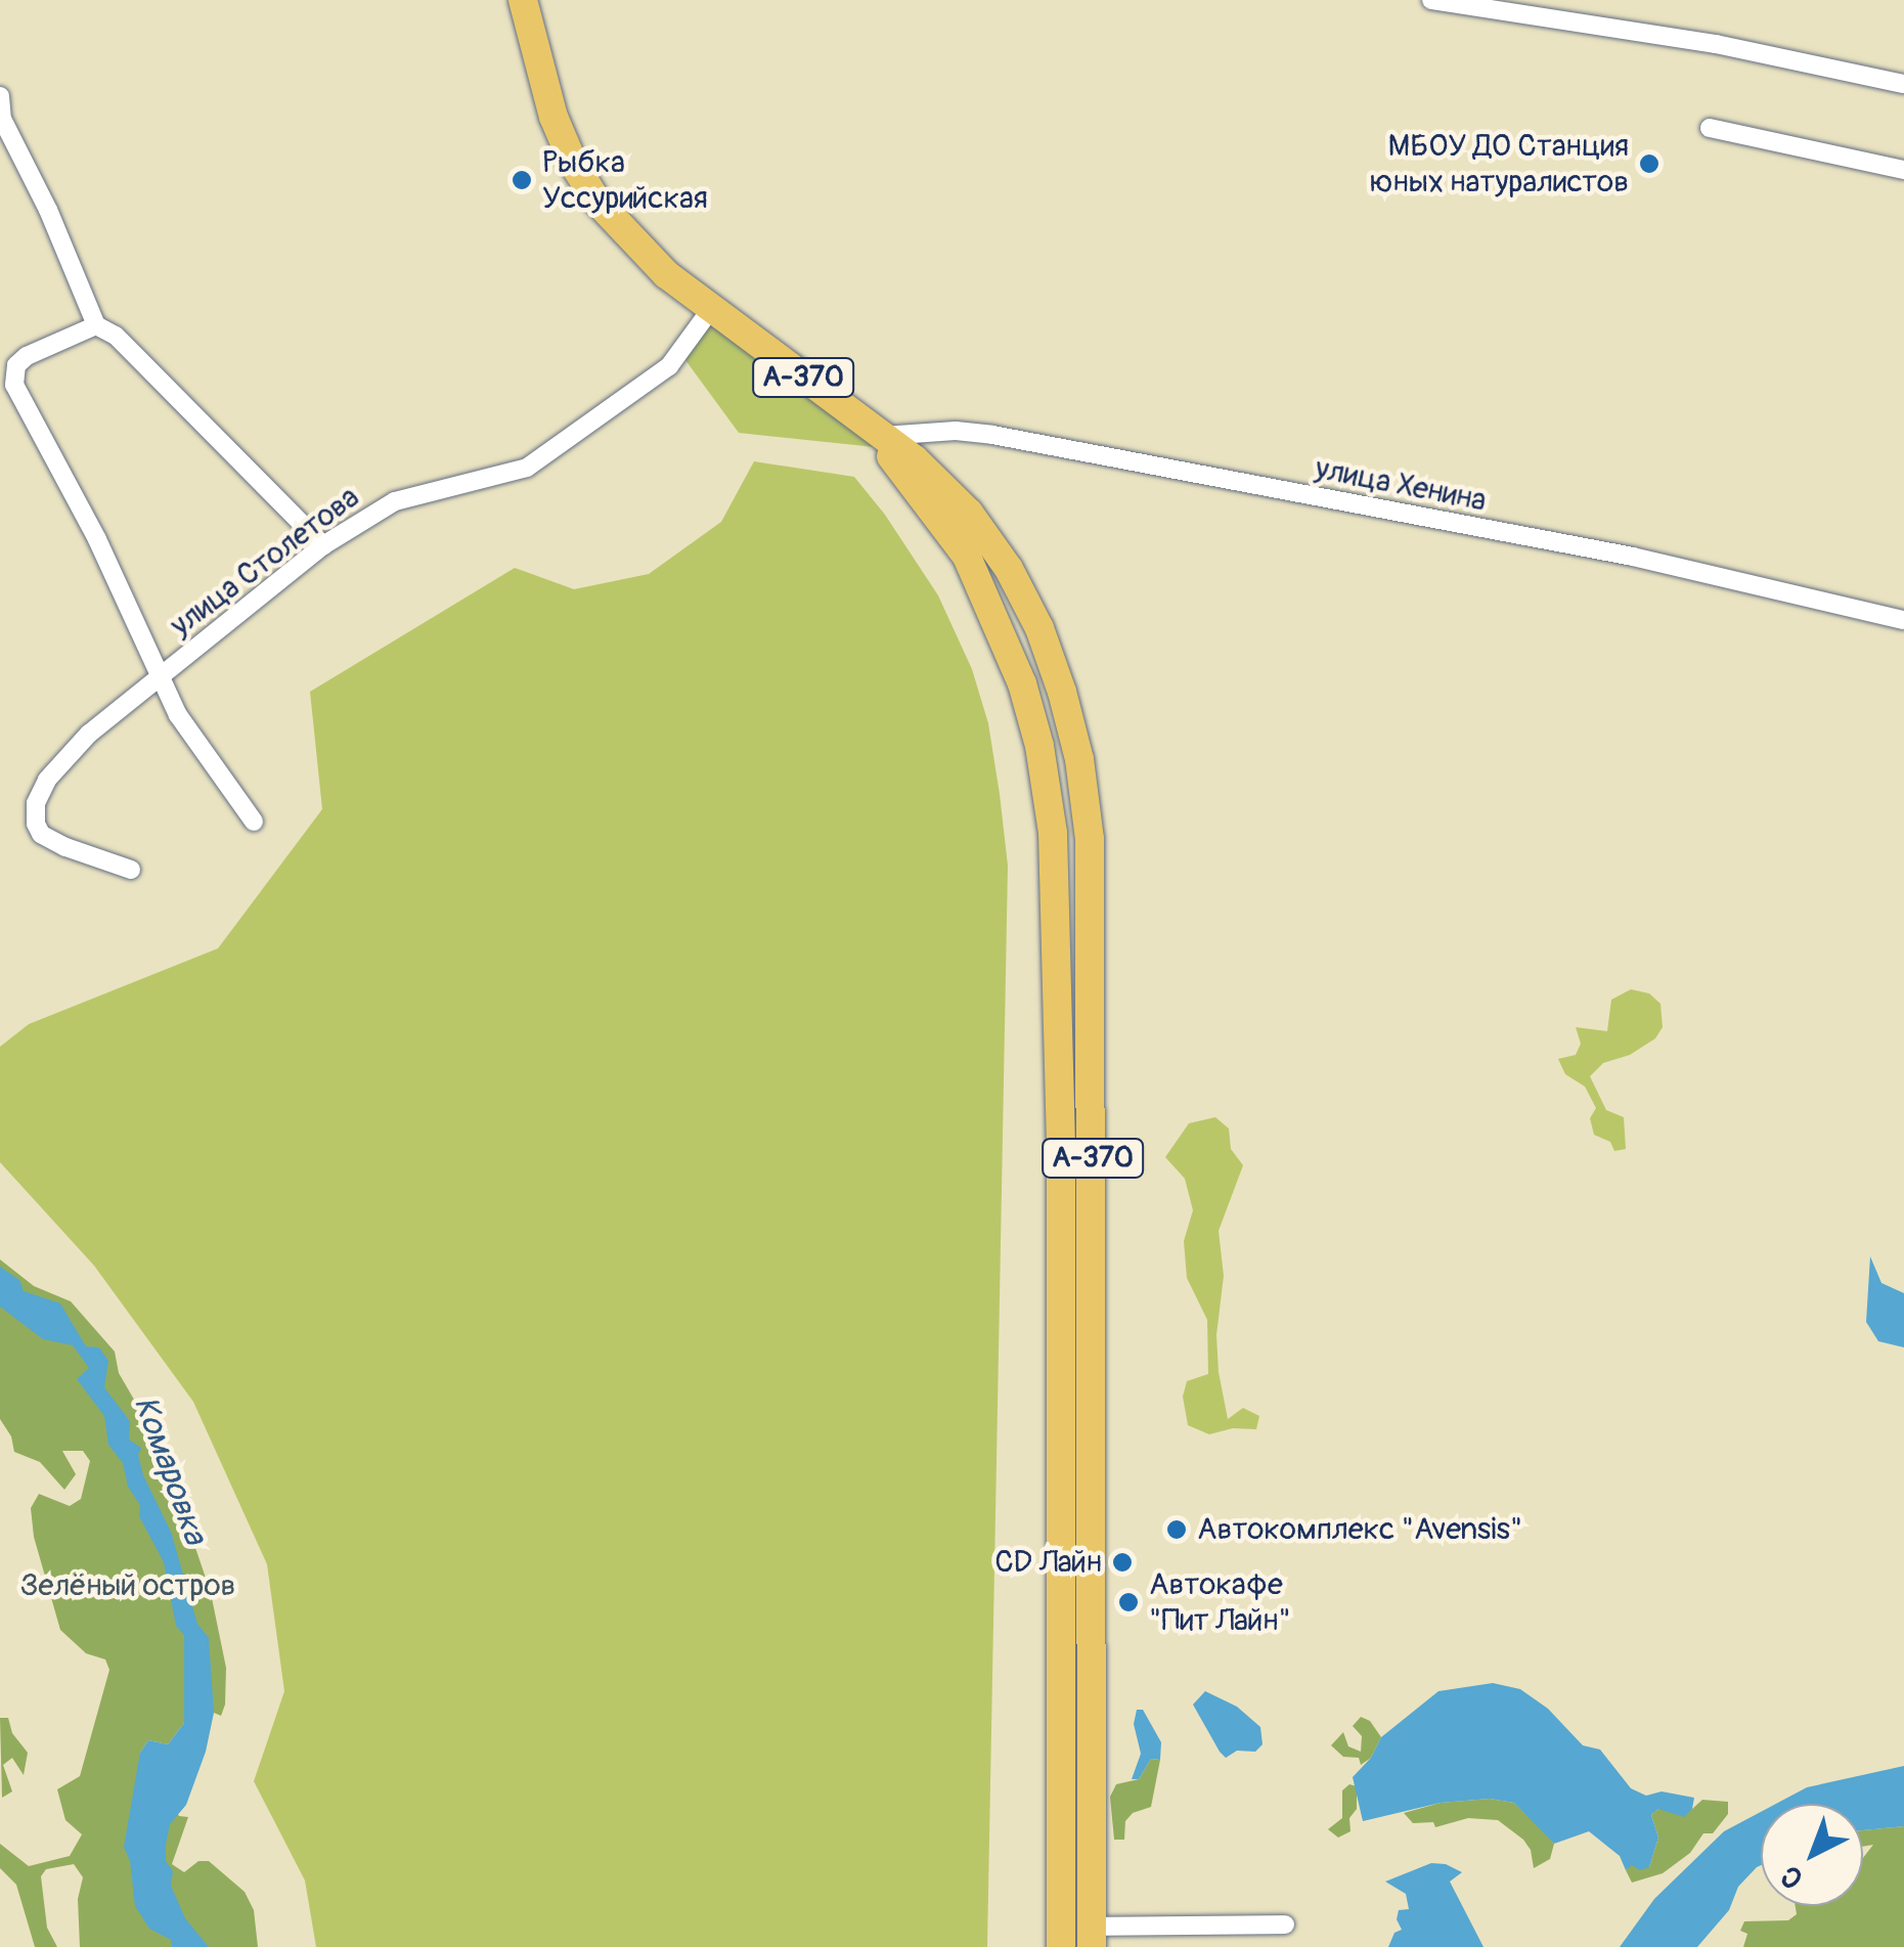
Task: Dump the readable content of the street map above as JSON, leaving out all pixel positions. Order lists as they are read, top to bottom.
{
  "streets": {
    "highway": ["А-370"],
    "street": ["улица Хенина", "улица Столетова"]
  },
  "crossings": [
    ["А-370", "улица Хенина"],
    ["А-370", "улица Столетова"]
  ],
  "water": ["Комаровка"],
  "parks": ["Зелёный остров"],
  "places": [
    "МБОУ ДО Станция юных натуралистов",
    "Рыбка Уссурийская",
    "Автокомплекс \"Avensis\"",
    "CD Лайн",
    "Автокафе \"Пит Лайн\""
  ],
  "north": "bottom left"
}
